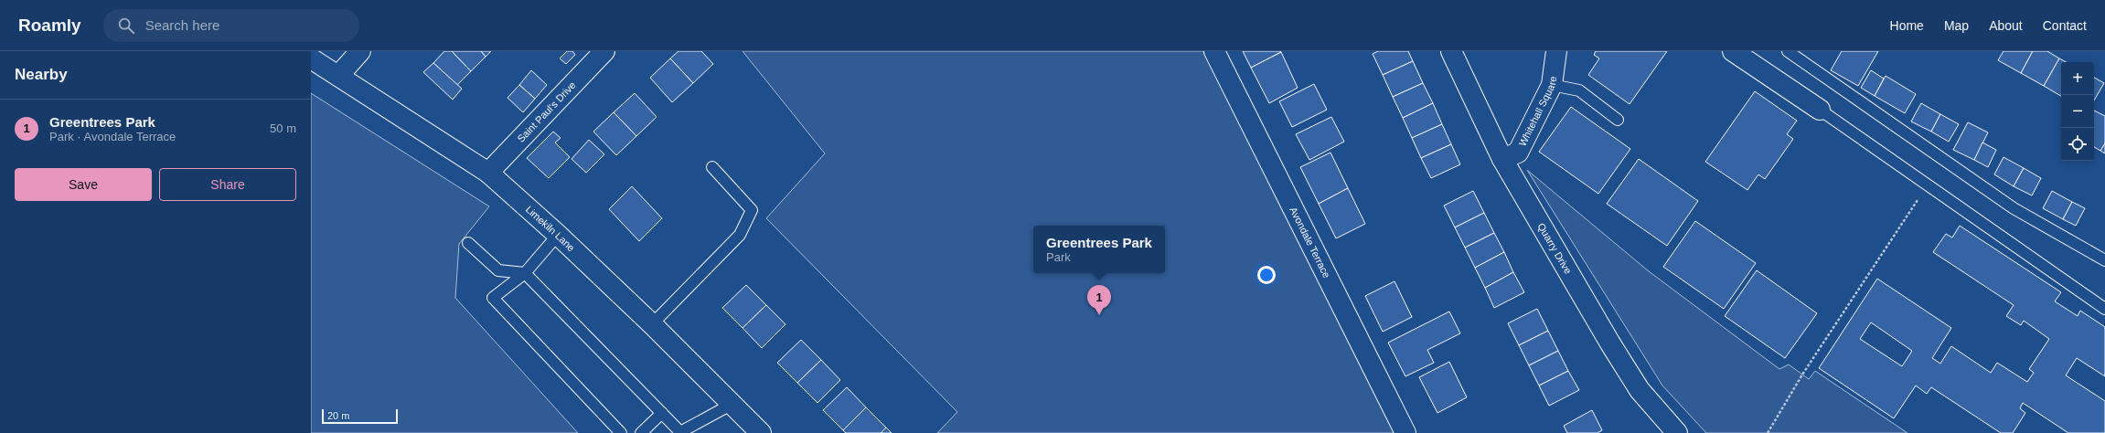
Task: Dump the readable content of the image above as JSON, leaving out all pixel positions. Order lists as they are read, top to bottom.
{
  "streets": {
    "street": [
      "Whitehall Square",
      "Saint Paul's Drive",
      "Limekiln Lane",
      "Avondale Terrace",
      "Quarry Drive"
    ]
  },
  "crossings": [
    ["Whitehall Square", "Quarry Drive"],
    ["Saint Paul's Drive", "Limekiln Lane"]
  ],
  "scale_bar": "20 m",
  "page": {
    "header": "Roamly",
    "search": "Search here",
    "nav": [
      "Home",
      "Map",
      "About",
      "Contact"
    ],
    "heading": "Nearby",
    "map_buttons": ["+", "−"],
    "list": [
      {
        "mark": "1",
        "name": "Greentrees Park",
        "note": "Park · Avondale Terrace",
        "value": "50 m"
      }
    ],
    "buttons": ["Save", "Share"],
    "popup": ["Greentrees Park", "Park"],
    "pins": "1",
    "scale": "20 m"
  }
}
